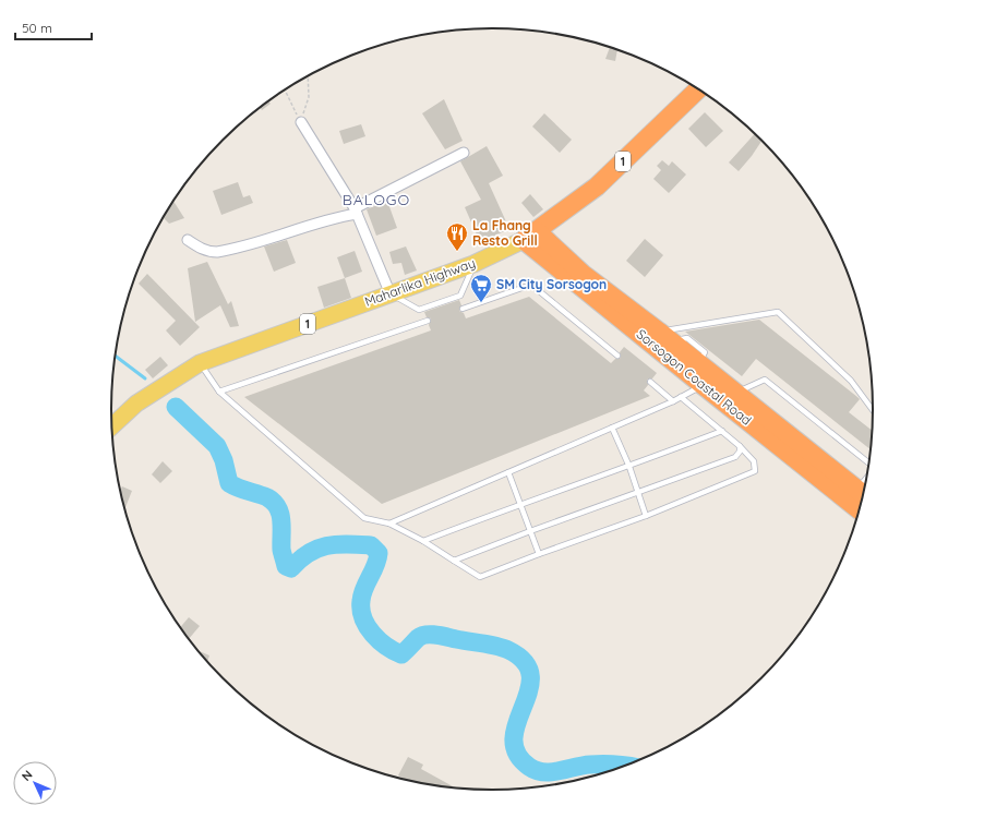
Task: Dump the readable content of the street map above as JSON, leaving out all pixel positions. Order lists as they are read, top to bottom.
{
  "streets": {
    "highway": ["1", "Maharlika Highway", "Sorsogon Coastal Road"]
  },
  "crossings": [
    ["Maharlika Highway", "Sorsogon Coastal Road"]
  ],
  "districts": ["BALOGO"],
  "places": {
    "restaurant": ["La Fhang Resto Grill"],
    "supermarket": ["SM City Sorsogon"]
  },
  "scale_bar": "50 m",
  "north": "top left"
}
